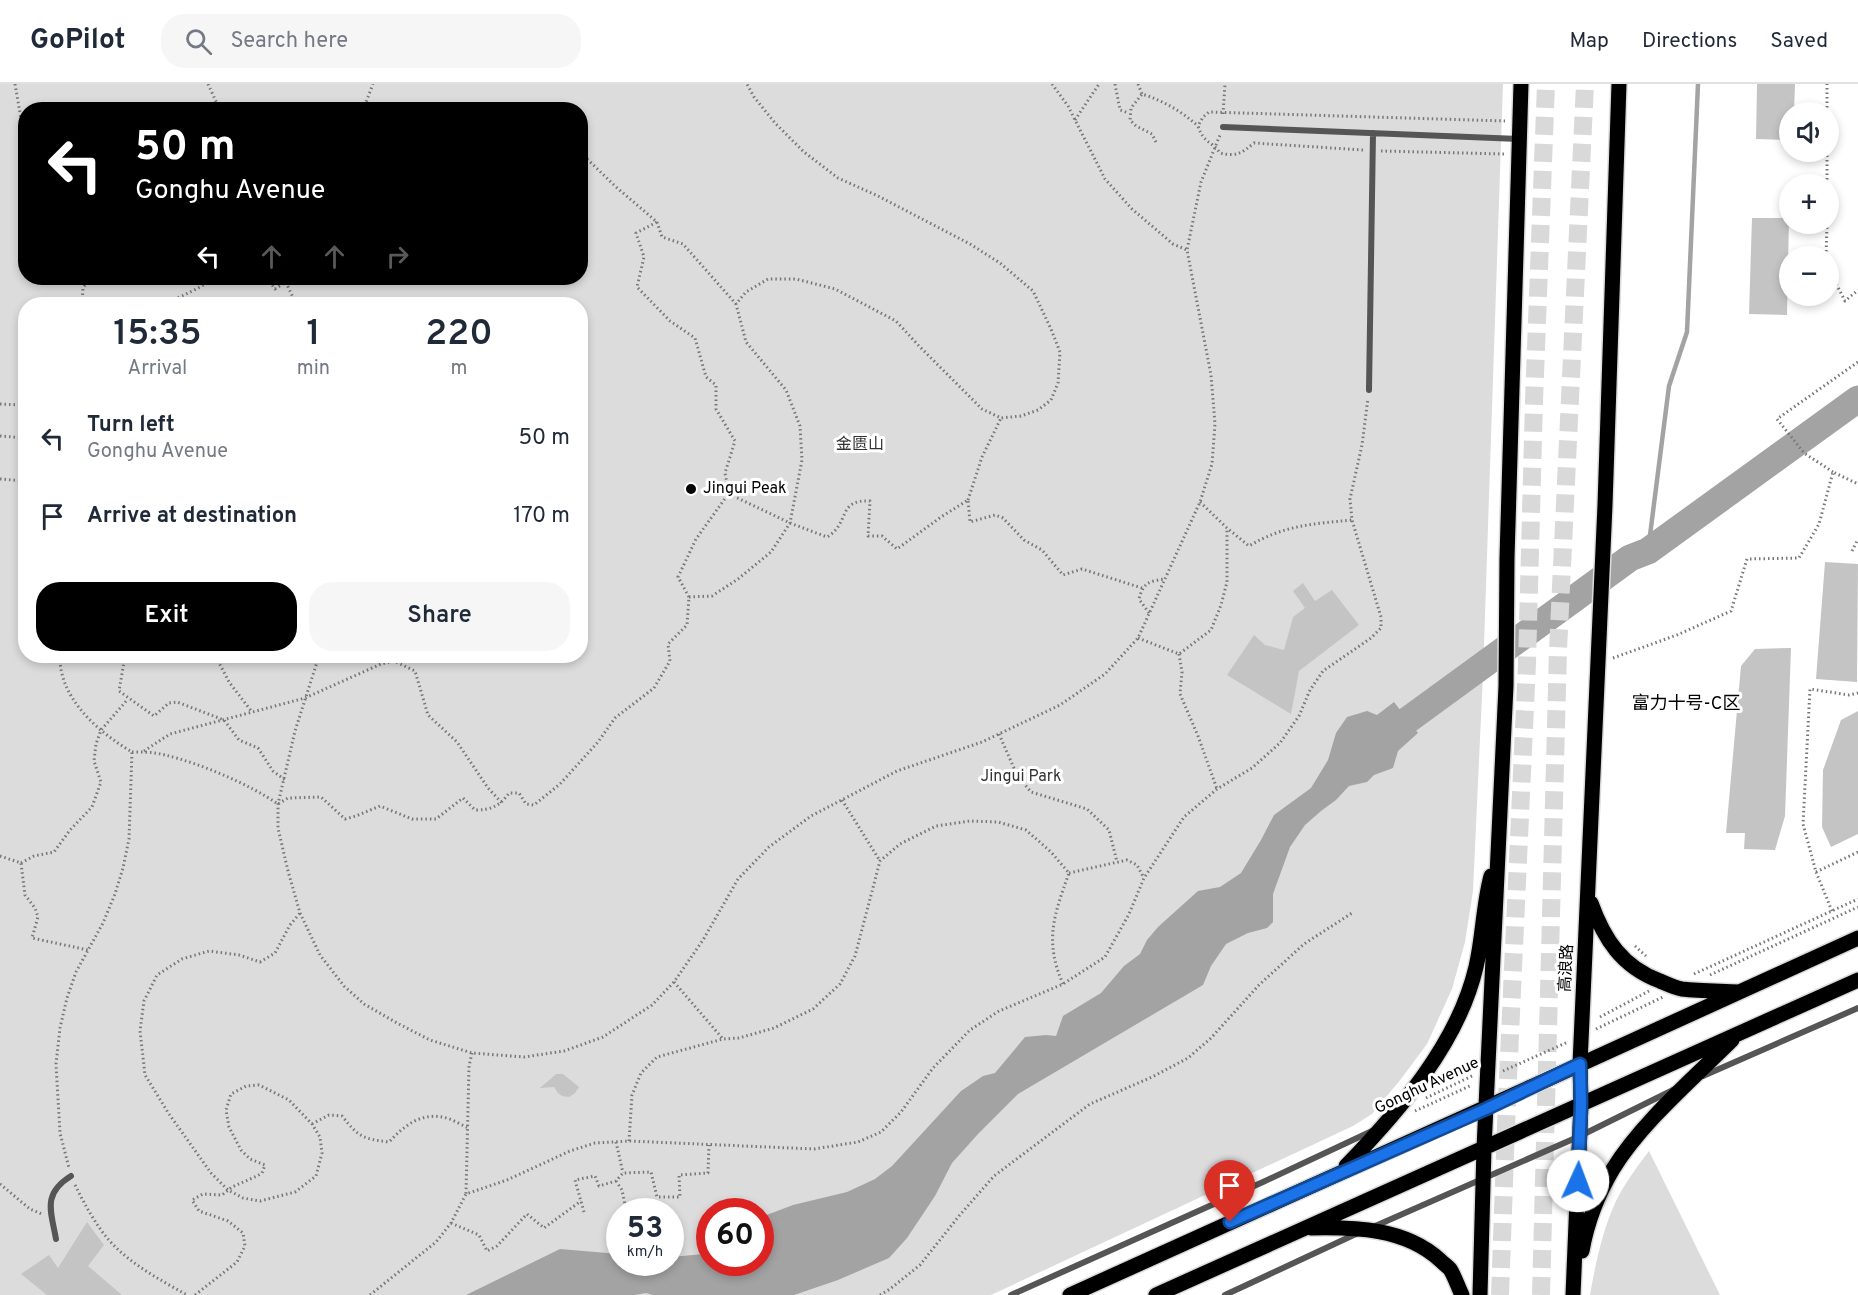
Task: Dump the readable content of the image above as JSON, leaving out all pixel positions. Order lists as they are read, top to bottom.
{
  "streets": {
    "main road": ["高浪路"],
    "lane": ["Gonghu Avenue"]
  },
  "crossings": [
    ["高浪路", "Gonghu Avenue"]
  ],
  "districts": ["富力十号-C区"],
  "parks": ["金匮山", "Jingui Park"],
  "places": ["Jingui Peak"],
  "page": {
    "header": "GoPilot",
    "search": "Search here",
    "nav": ["Map", "Directions", "Saved"],
    "map_buttons": ["+", "−"],
    "turn": ["50 m", "Gonghu Avenue"],
    "eta": [
      "15:35",
      "Arrival",
      "1",
      "min",
      "220",
      "m"
    ],
    "list": [
      {
        "name": "Turn left",
        "note": "Gonghu Avenue",
        "value": "50 m"
      },
      {
        "name": "Arrive at destination",
        "value": "170 m"
      }
    ],
    "buttons": ["Exit", "Share"],
    "speed": "53 km/h",
    "limit": "60"
  }
}
